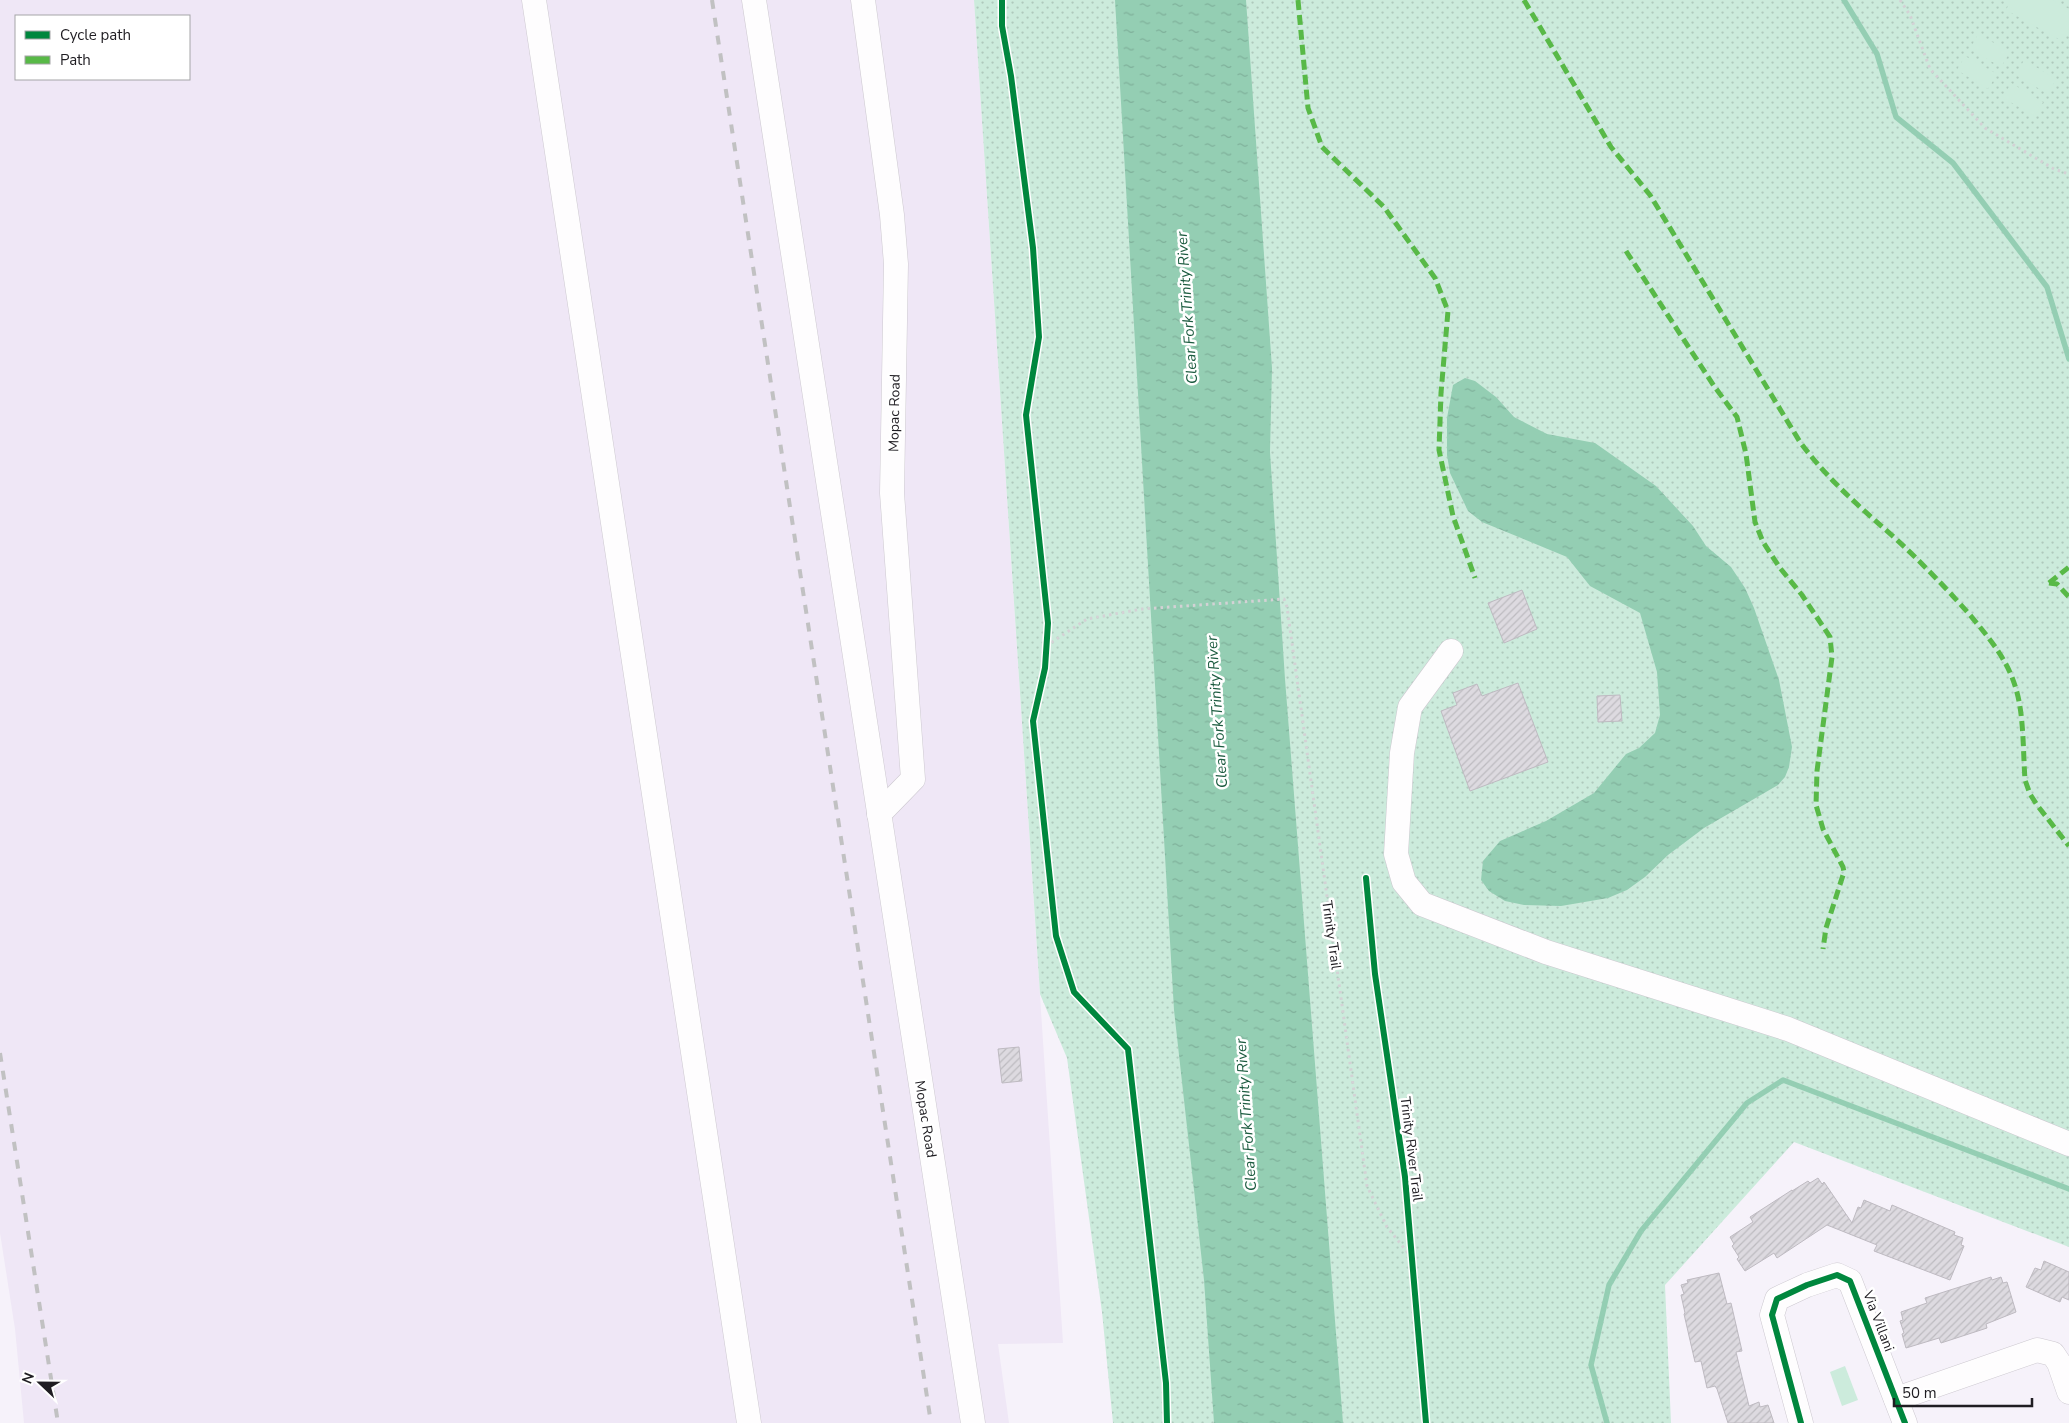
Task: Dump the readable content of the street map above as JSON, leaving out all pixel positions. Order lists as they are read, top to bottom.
{
  "streets": {
    "street": ["Mopac Road", "Via Villani"],
    "path": ["Trinity Trail"],
    "cycle path": ["Trinity River Trail"]
  },
  "crossings": [
    ["Trinity Trail", "Trinity River Trail"]
  ],
  "water": ["Clear Fork Trinity River"],
  "legend": ["Cycle path", "Path"],
  "scale_bar": "50 m",
  "north": "left"
}
